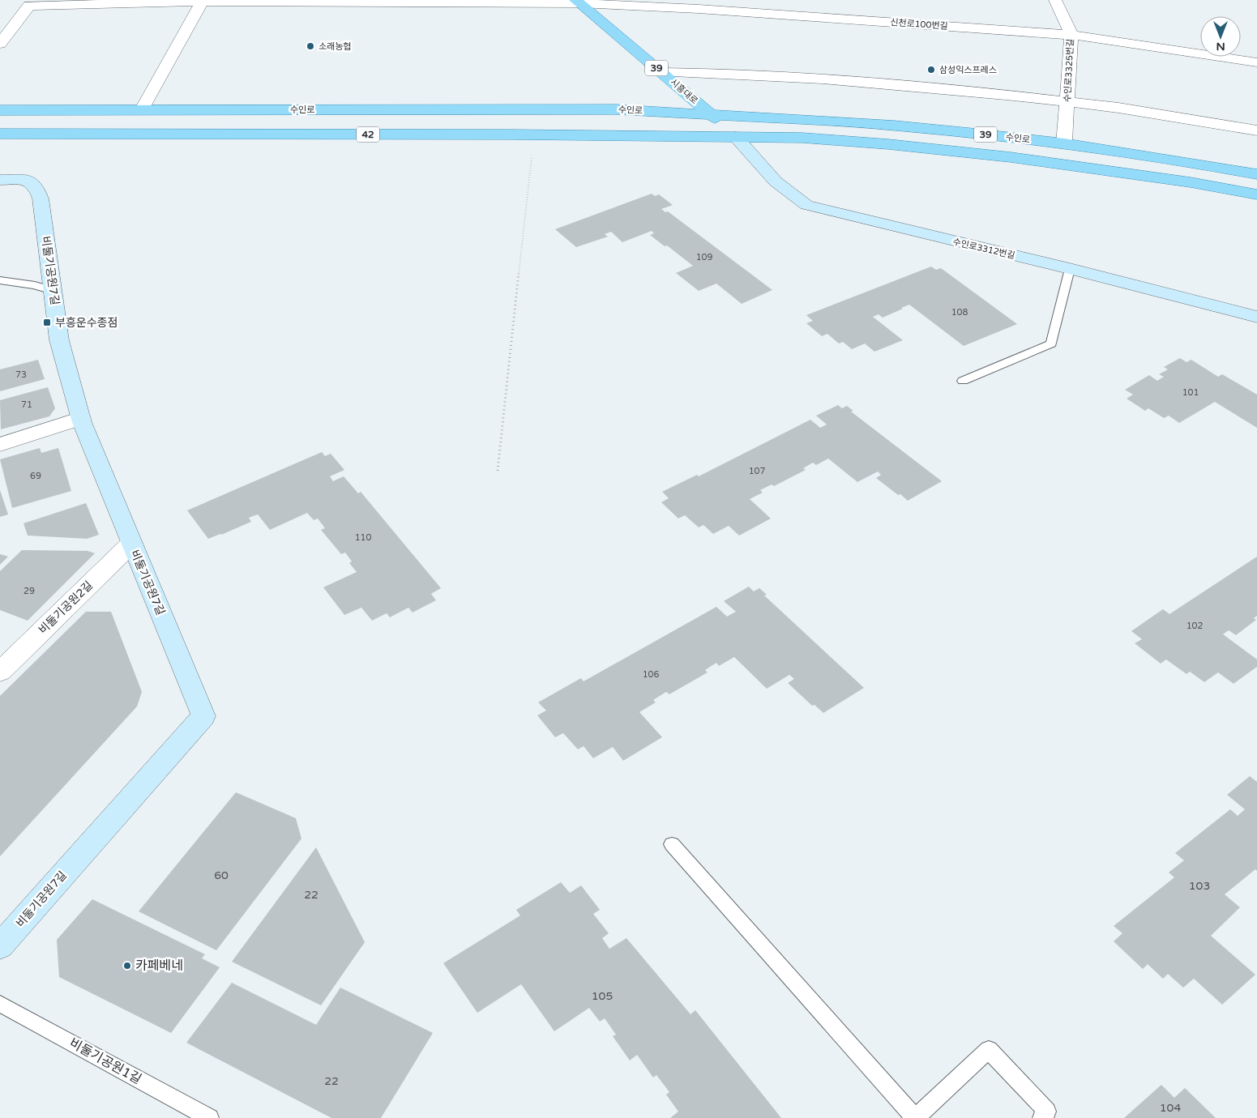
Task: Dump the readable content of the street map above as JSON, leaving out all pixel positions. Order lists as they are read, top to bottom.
{
  "streets": {
    "main road": [
      "39",
      "시흥대로",
      "수인로",
      "42"
    ],
    "street": [
      "신천로100번길",
      "수인로3325번길",
      "수인로3312번길",
      "비둘기공원7길",
      "비둘기공원2길"
    ],
    "lane": ["비둘기공원1길"]
  },
  "crossings": [
    ["신천로100번길", "수인로3325번길"],
    ["신천로100번길", "시흥대로"],
    ["수인로3325번길", "수인로"],
    ["시흥대로", "수인로"],
    ["시흥대로", "수인로3312번길"],
    ["수인로", "수인로3312번길"],
    ["비둘기공원7길", "비둘기공원2길"]
  ],
  "places": {
    "other": ["소래농협", "삼성익스프레스", "카페베네"],
    "transit": ["부흥운수종점"]
  },
  "house_numbers": [
    "109",
    "108",
    "73",
    "101",
    "71",
    "107",
    "69",
    "110",
    "29",
    "102",
    "106",
    "60",
    "103",
    "22",
    "105",
    "22",
    "104"
  ],
  "north": "bottom"
}
